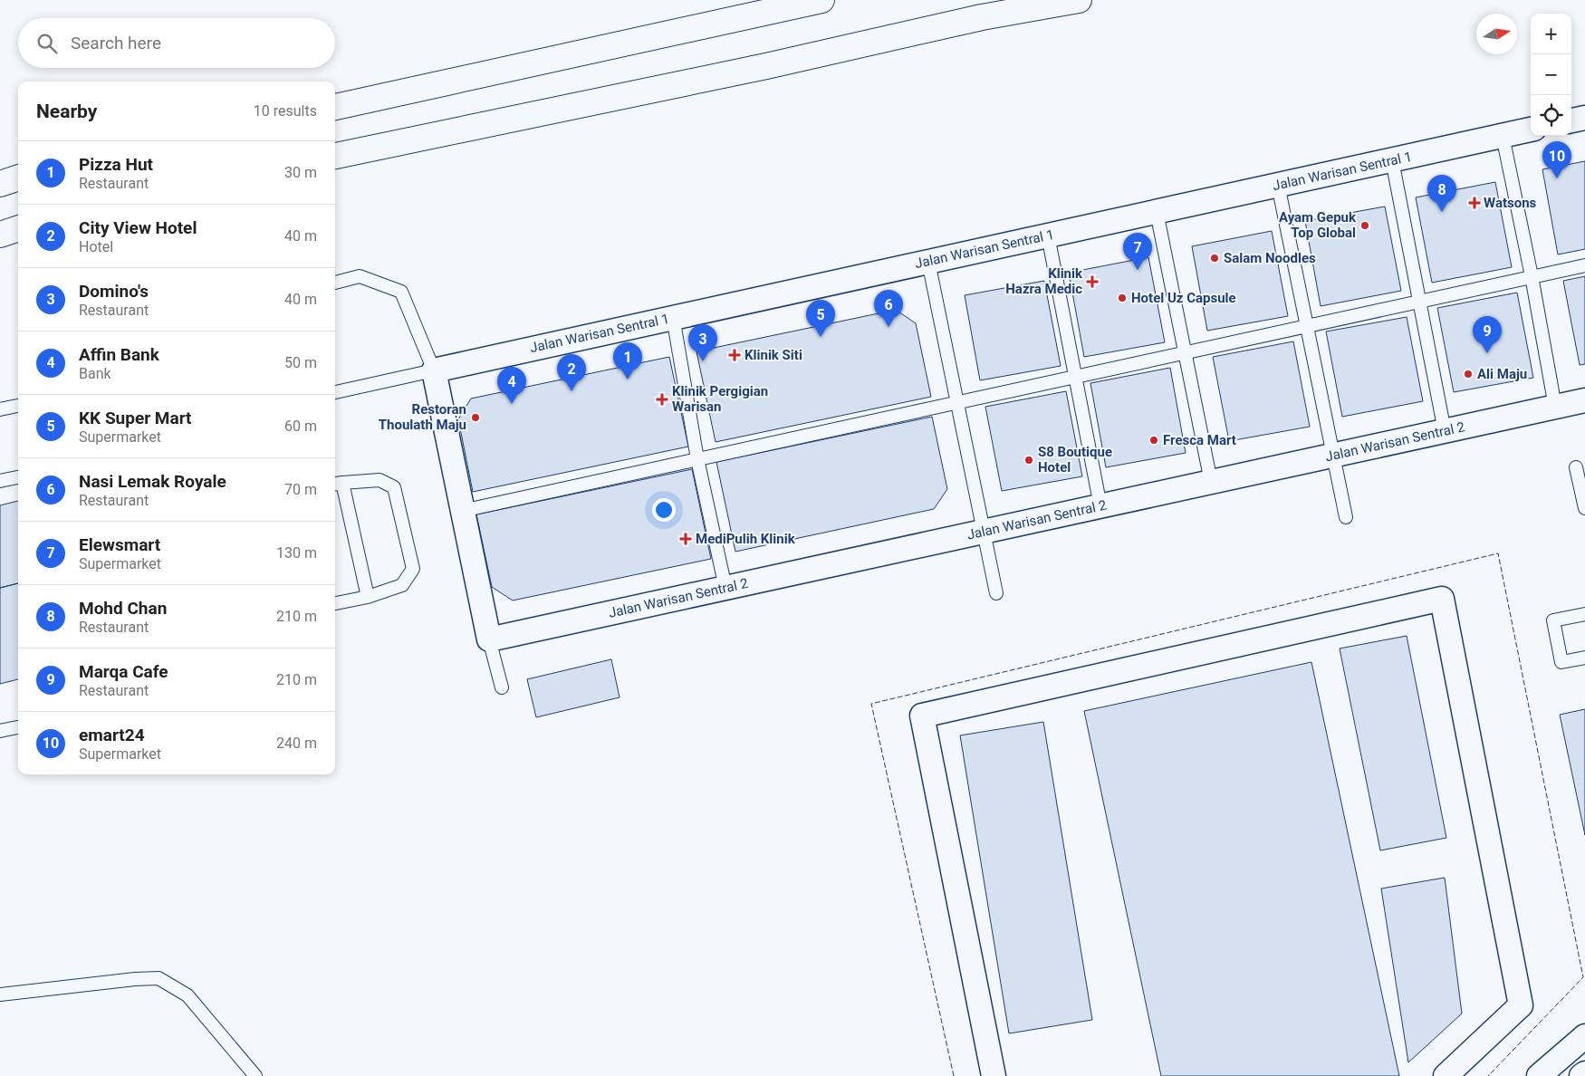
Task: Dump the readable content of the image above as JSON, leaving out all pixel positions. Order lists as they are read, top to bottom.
{
  "streets": {
    "street": ["Jalan Warisan Sentral 1", "Jalan Warisan Sentral 2"]
  },
  "places": {
    "health": [
      "Watsons",
      "Klinik Hazra Medic",
      "Klinik Siti",
      "Klinik Pergigian Warisan",
      "MediPulih Klinik"
    ],
    "other": [
      "Ayam Gepuk Top Global",
      "Salam Noodles",
      "Hotel Uz Capsule",
      "Ali Maju",
      "Restoran Thoulath Maju",
      "Fresca Mart",
      "S8 Boutique Hotel"
    ]
  },
  "north": "right",
  "page": {
    "map_buttons": ["+", "−"],
    "search": "Search here",
    "heading": ["Nearby", "10 results"],
    "list": [
      {
        "mark": "1",
        "name": "Pizza Hut",
        "note": "Restaurant",
        "value": "30 m"
      },
      {
        "mark": "2",
        "name": "City View Hotel",
        "note": "Hotel",
        "value": "40 m"
      },
      {
        "mark": "3",
        "name": "Domino's",
        "note": "Restaurant",
        "value": "40 m"
      },
      {
        "mark": "4",
        "name": "Affin Bank",
        "note": "Bank",
        "value": "50 m"
      },
      {
        "mark": "5",
        "name": "KK Super Mart",
        "note": "Supermarket",
        "value": "60 m"
      },
      {
        "mark": "6",
        "name": "Nasi Lemak Royale",
        "note": "Restaurant",
        "value": "70 m"
      },
      {
        "mark": "7",
        "name": "Elewsmart",
        "note": "Supermarket",
        "value": "130 m"
      },
      {
        "mark": "8",
        "name": "Mohd Chan",
        "note": "Restaurant",
        "value": "210 m"
      },
      {
        "mark": "9",
        "name": "Marqa Cafe",
        "note": "Restaurant",
        "value": "210 m"
      },
      {
        "mark": "10",
        "name": "emart24",
        "note": "Supermarket",
        "value": "240 m"
      }
    ],
    "pins": [
      "10",
      "8",
      "7",
      "6",
      "5",
      "9",
      "3",
      "1",
      "2",
      "4"
    ]
  }
}
